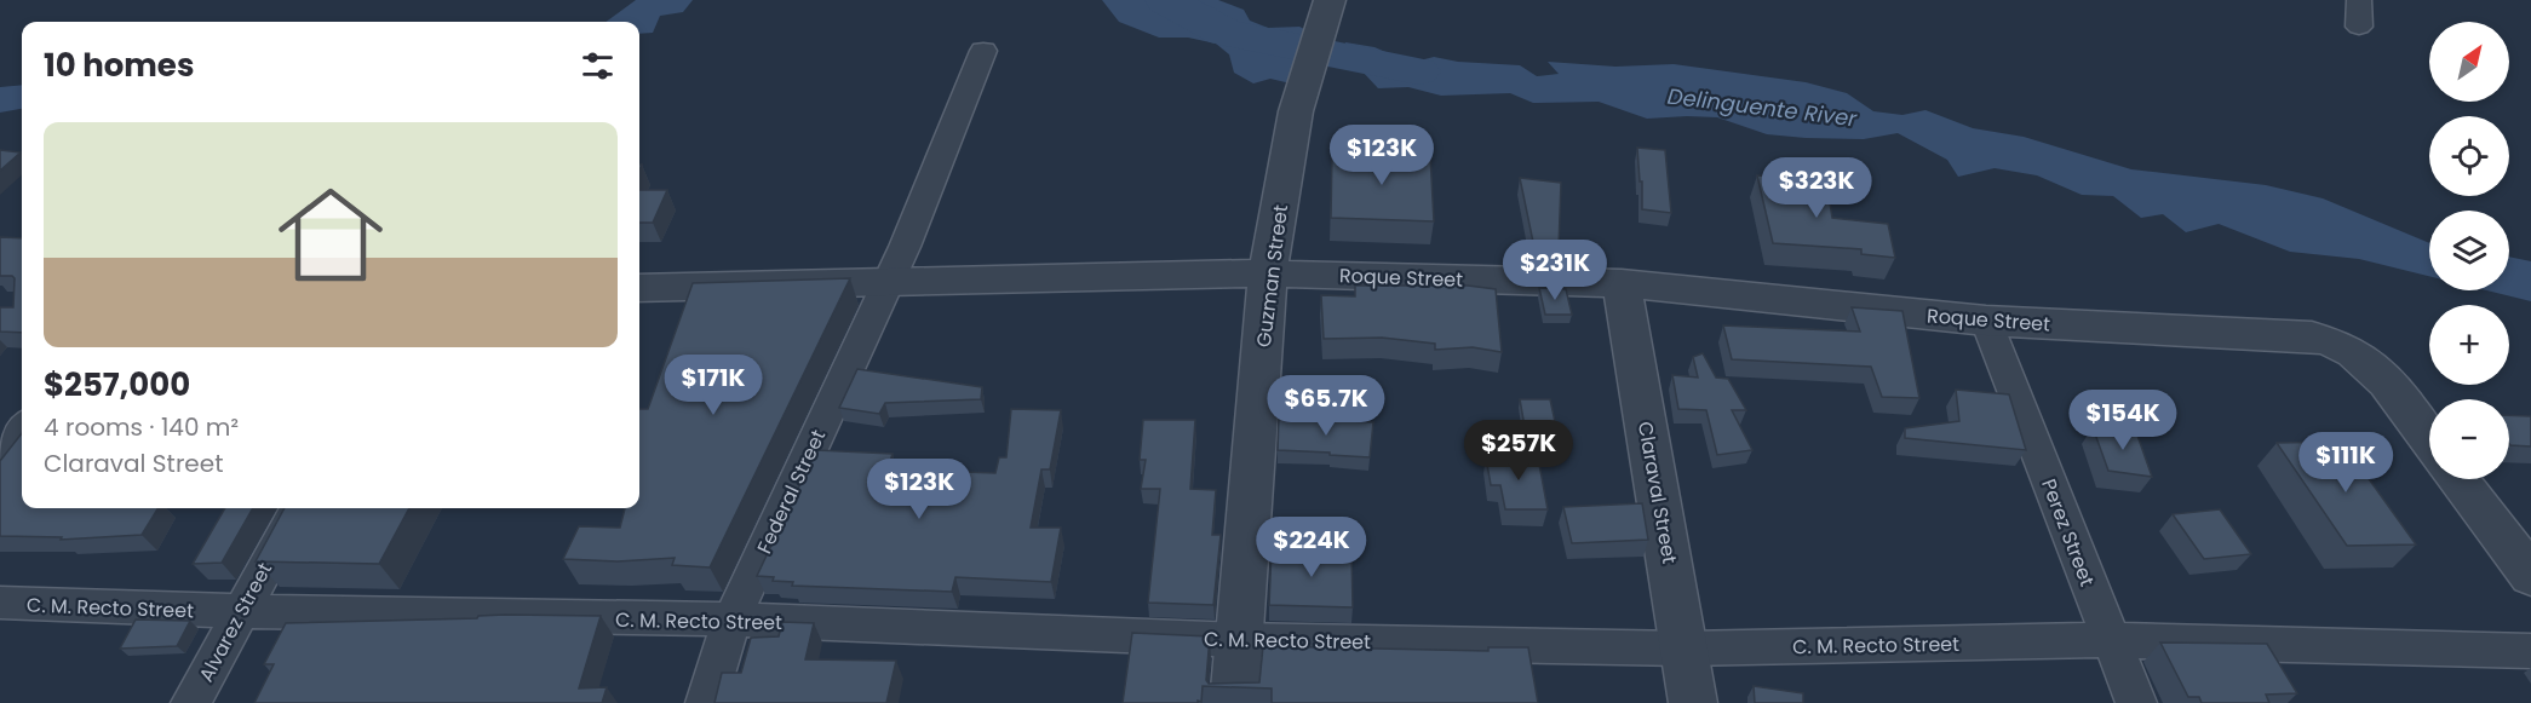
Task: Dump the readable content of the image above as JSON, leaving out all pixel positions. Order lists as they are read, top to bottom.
{
  "streets": {
    "street": [
      "Guzman Street",
      "Roque Street",
      "Federal Street",
      "Claraval Street",
      "Perez Street",
      "C. M. Recto Street",
      "Alvarez Street"
    ]
  },
  "crossings": [
    ["Guzman Street", "Roque Street"],
    ["Guzman Street", "C. M. Recto Street"],
    ["Roque Street", "Federal Street"],
    ["Roque Street", "Claraval Street"],
    ["Roque Street", "Perez Street"],
    ["Federal Street", "C. M. Recto Street"],
    ["Claraval Street", "C. M. Recto Street"],
    ["Perez Street", "C. M. Recto Street"],
    ["C. M. Recto Street", "Alvarez Street"]
  ],
  "water": ["Delinguente River"],
  "north": "top right",
  "page": {
    "map_buttons": ["+", "−"],
    "heading": "10 homes",
    "list": [
      {
        "name": "$257,000",
        "note": "4 rooms · 140 m² · Claraval Street"
      }
    ],
    "price": [
      "$123K",
      "$323K",
      "$231K",
      "$171K",
      "$65.7K",
      "$154K",
      "$257K",
      "$111K",
      "$123K",
      "$224K"
    ]
  }
}
